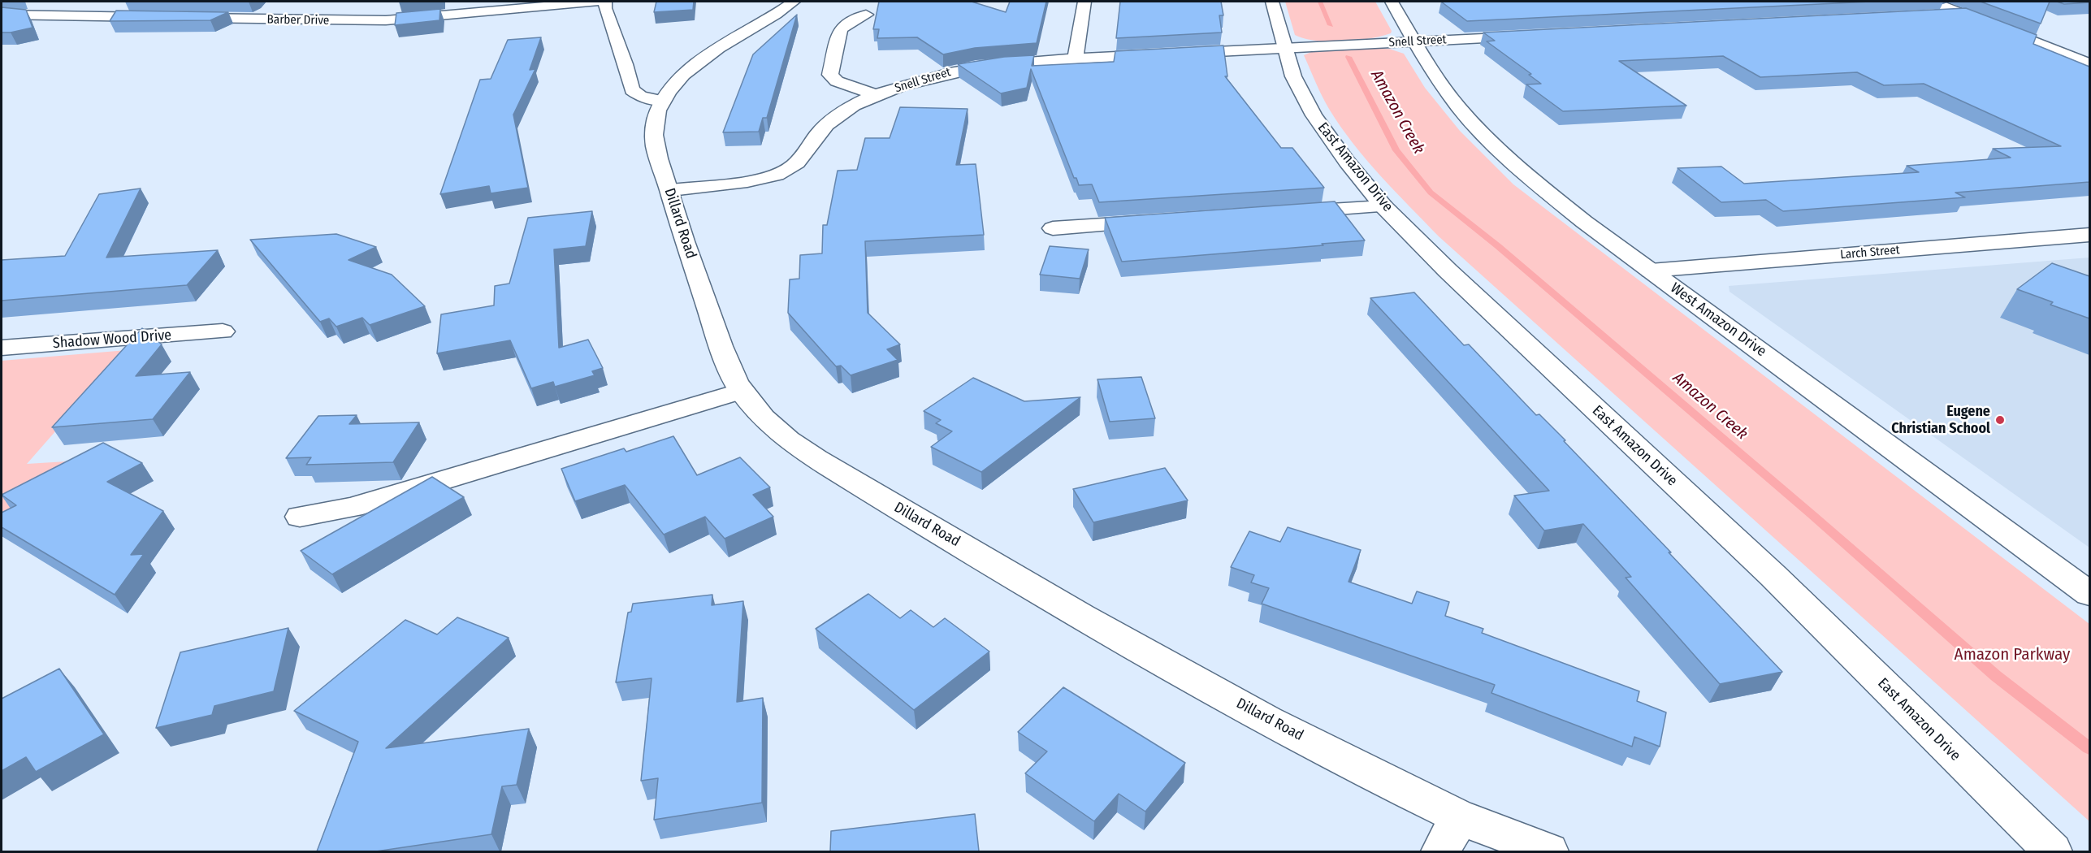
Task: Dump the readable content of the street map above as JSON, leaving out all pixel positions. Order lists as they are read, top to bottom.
{
  "streets": {
    "street": [
      "Barber Drive",
      "Snell Street",
      "East Amazon Drive",
      "Dillard Road",
      "Larch Street",
      "West Amazon Drive",
      "Shadow Wood Drive"
    ]
  },
  "crossings": [
    ["Snell Street", "East Amazon Drive"],
    ["Snell Street", "Dillard Road"],
    ["Snell Street", "West Amazon Drive"],
    ["Larch Street", "West Amazon Drive"]
  ],
  "water": ["Amazon Creek"],
  "parks": ["Amazon Parkway"],
  "places": ["Eugene Christian School"]
}
